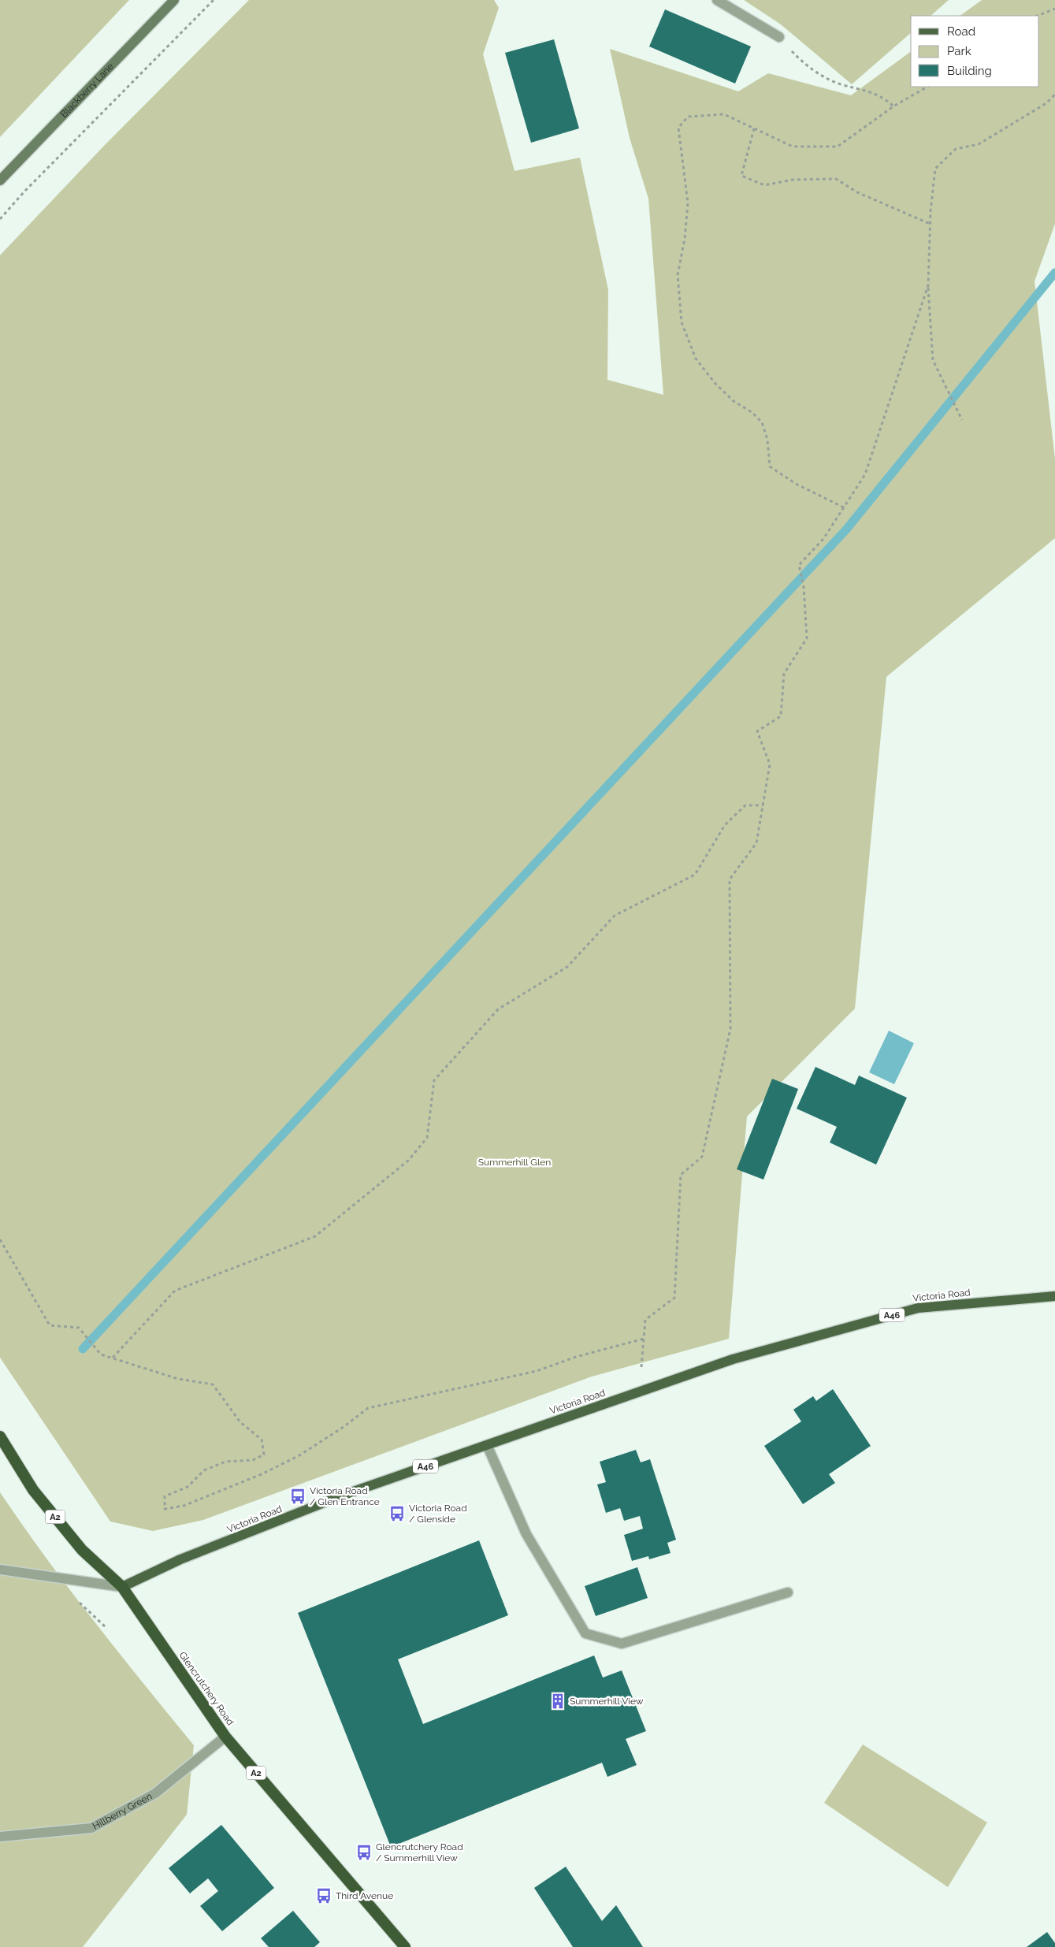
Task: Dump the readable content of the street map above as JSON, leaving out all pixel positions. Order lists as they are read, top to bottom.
{
  "streets": {
    "highway": ["A2", "Glencrutchery Road"],
    "main road": ["Blackberry Lane", "Victoria Road", "A46"],
    "street": ["Hillberry Green"]
  },
  "crossings": [
    ["Victoria Road", "Glencrutchery Road"],
    ["Glencrutchery Road", "Hillberry Green"]
  ],
  "parks": ["Summerhill Glen"],
  "places": {
    "bus stop": [
      "Victoria Road / Glen Entrance",
      "Victoria Road / Glenside",
      "Glencrutchery Road / Summerhill View",
      "Third Avenue"
    ],
    "building": ["Summerhill View"]
  },
  "legend": ["Road", "Park", "Building"]
}
